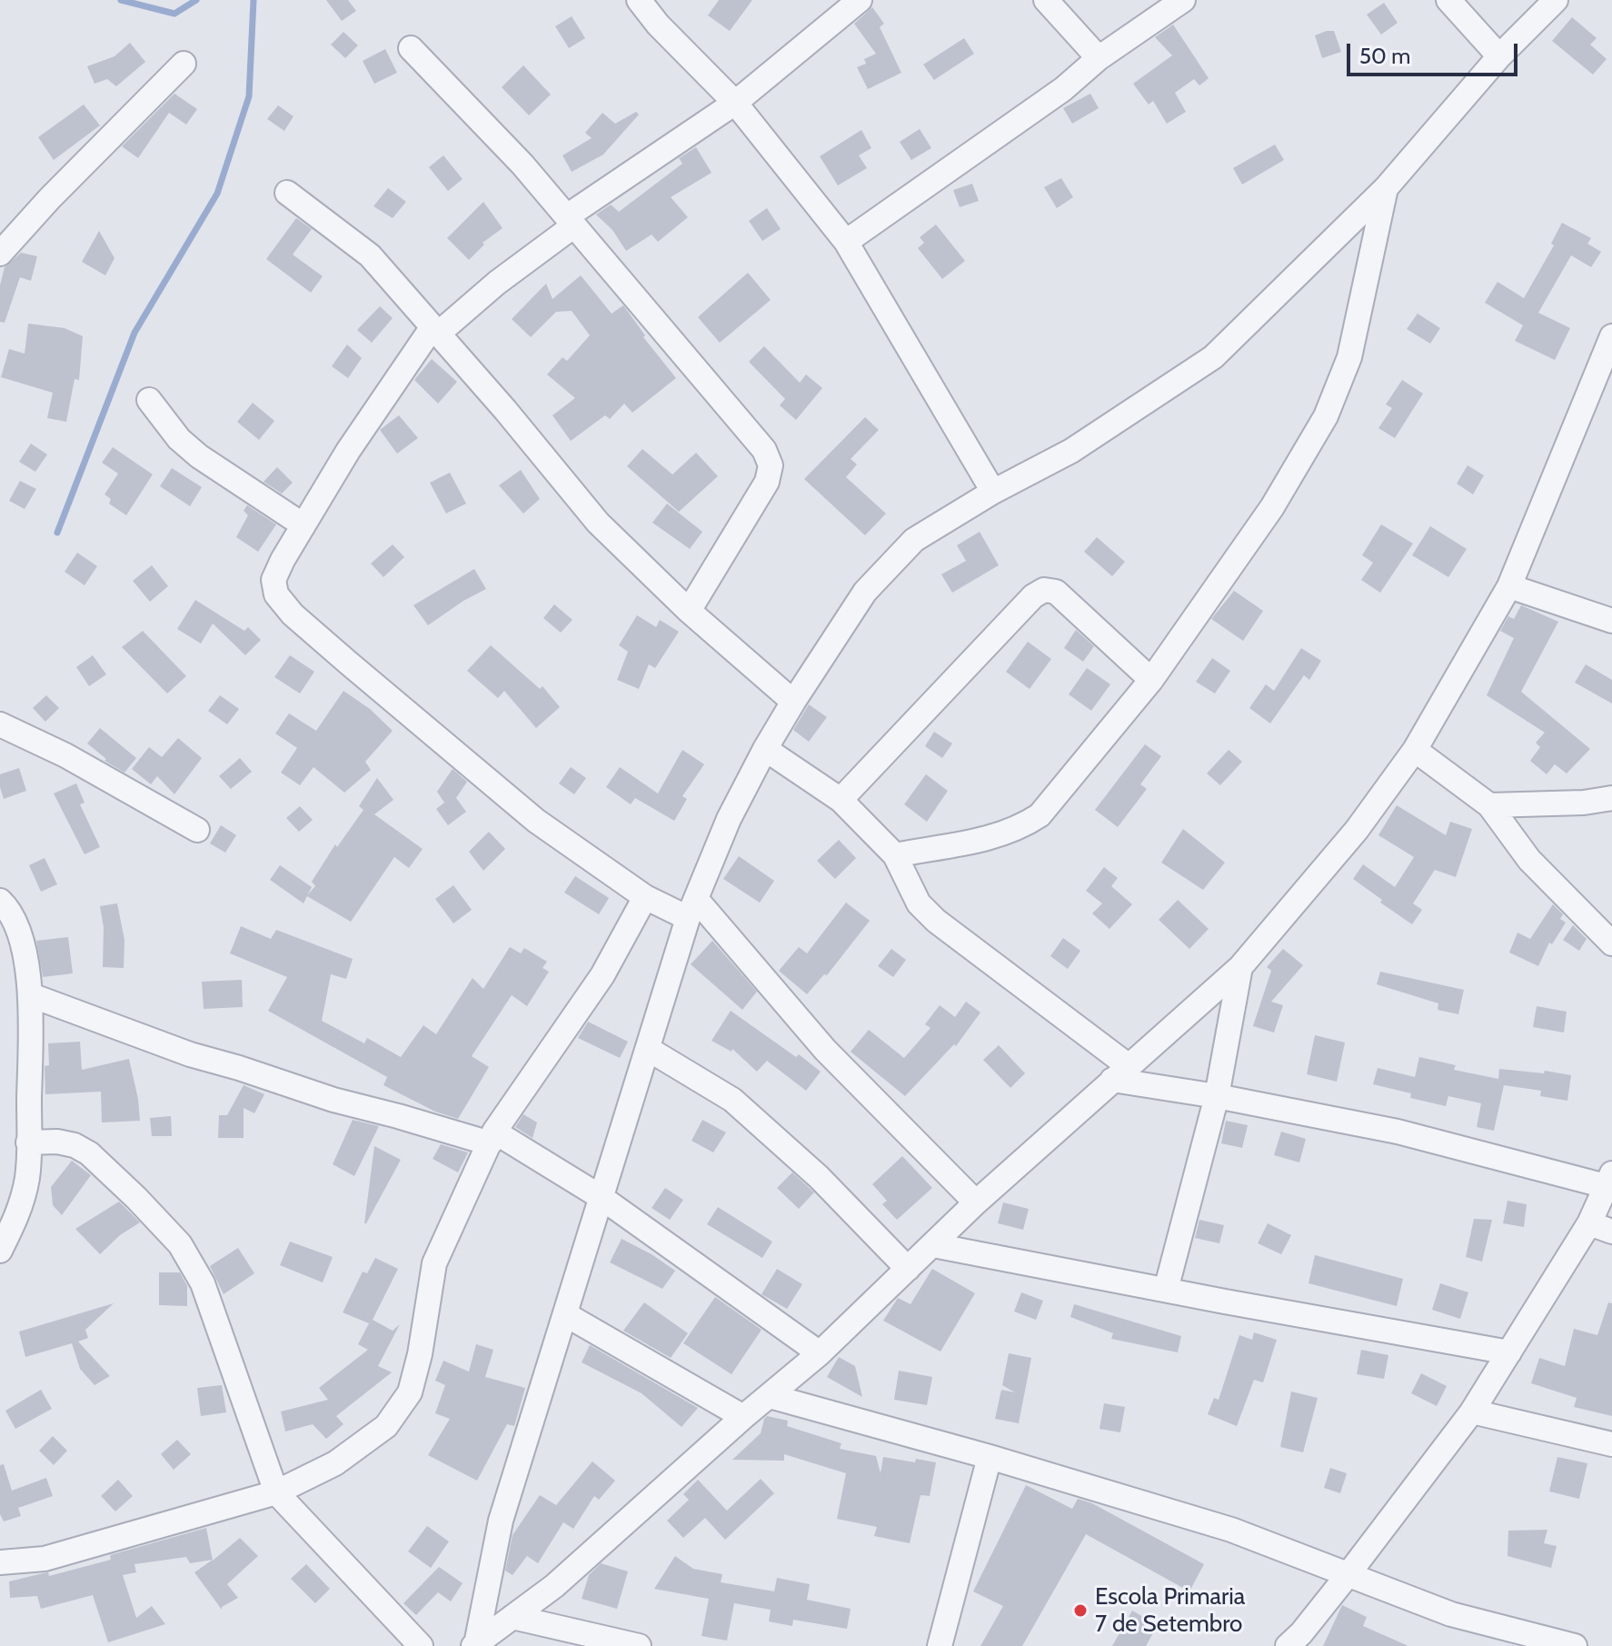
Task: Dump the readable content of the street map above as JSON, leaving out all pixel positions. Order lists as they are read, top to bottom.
{
  "places": ["Escola Primaria 7 de Setembro"],
  "scale_bar": "50 m"
}
